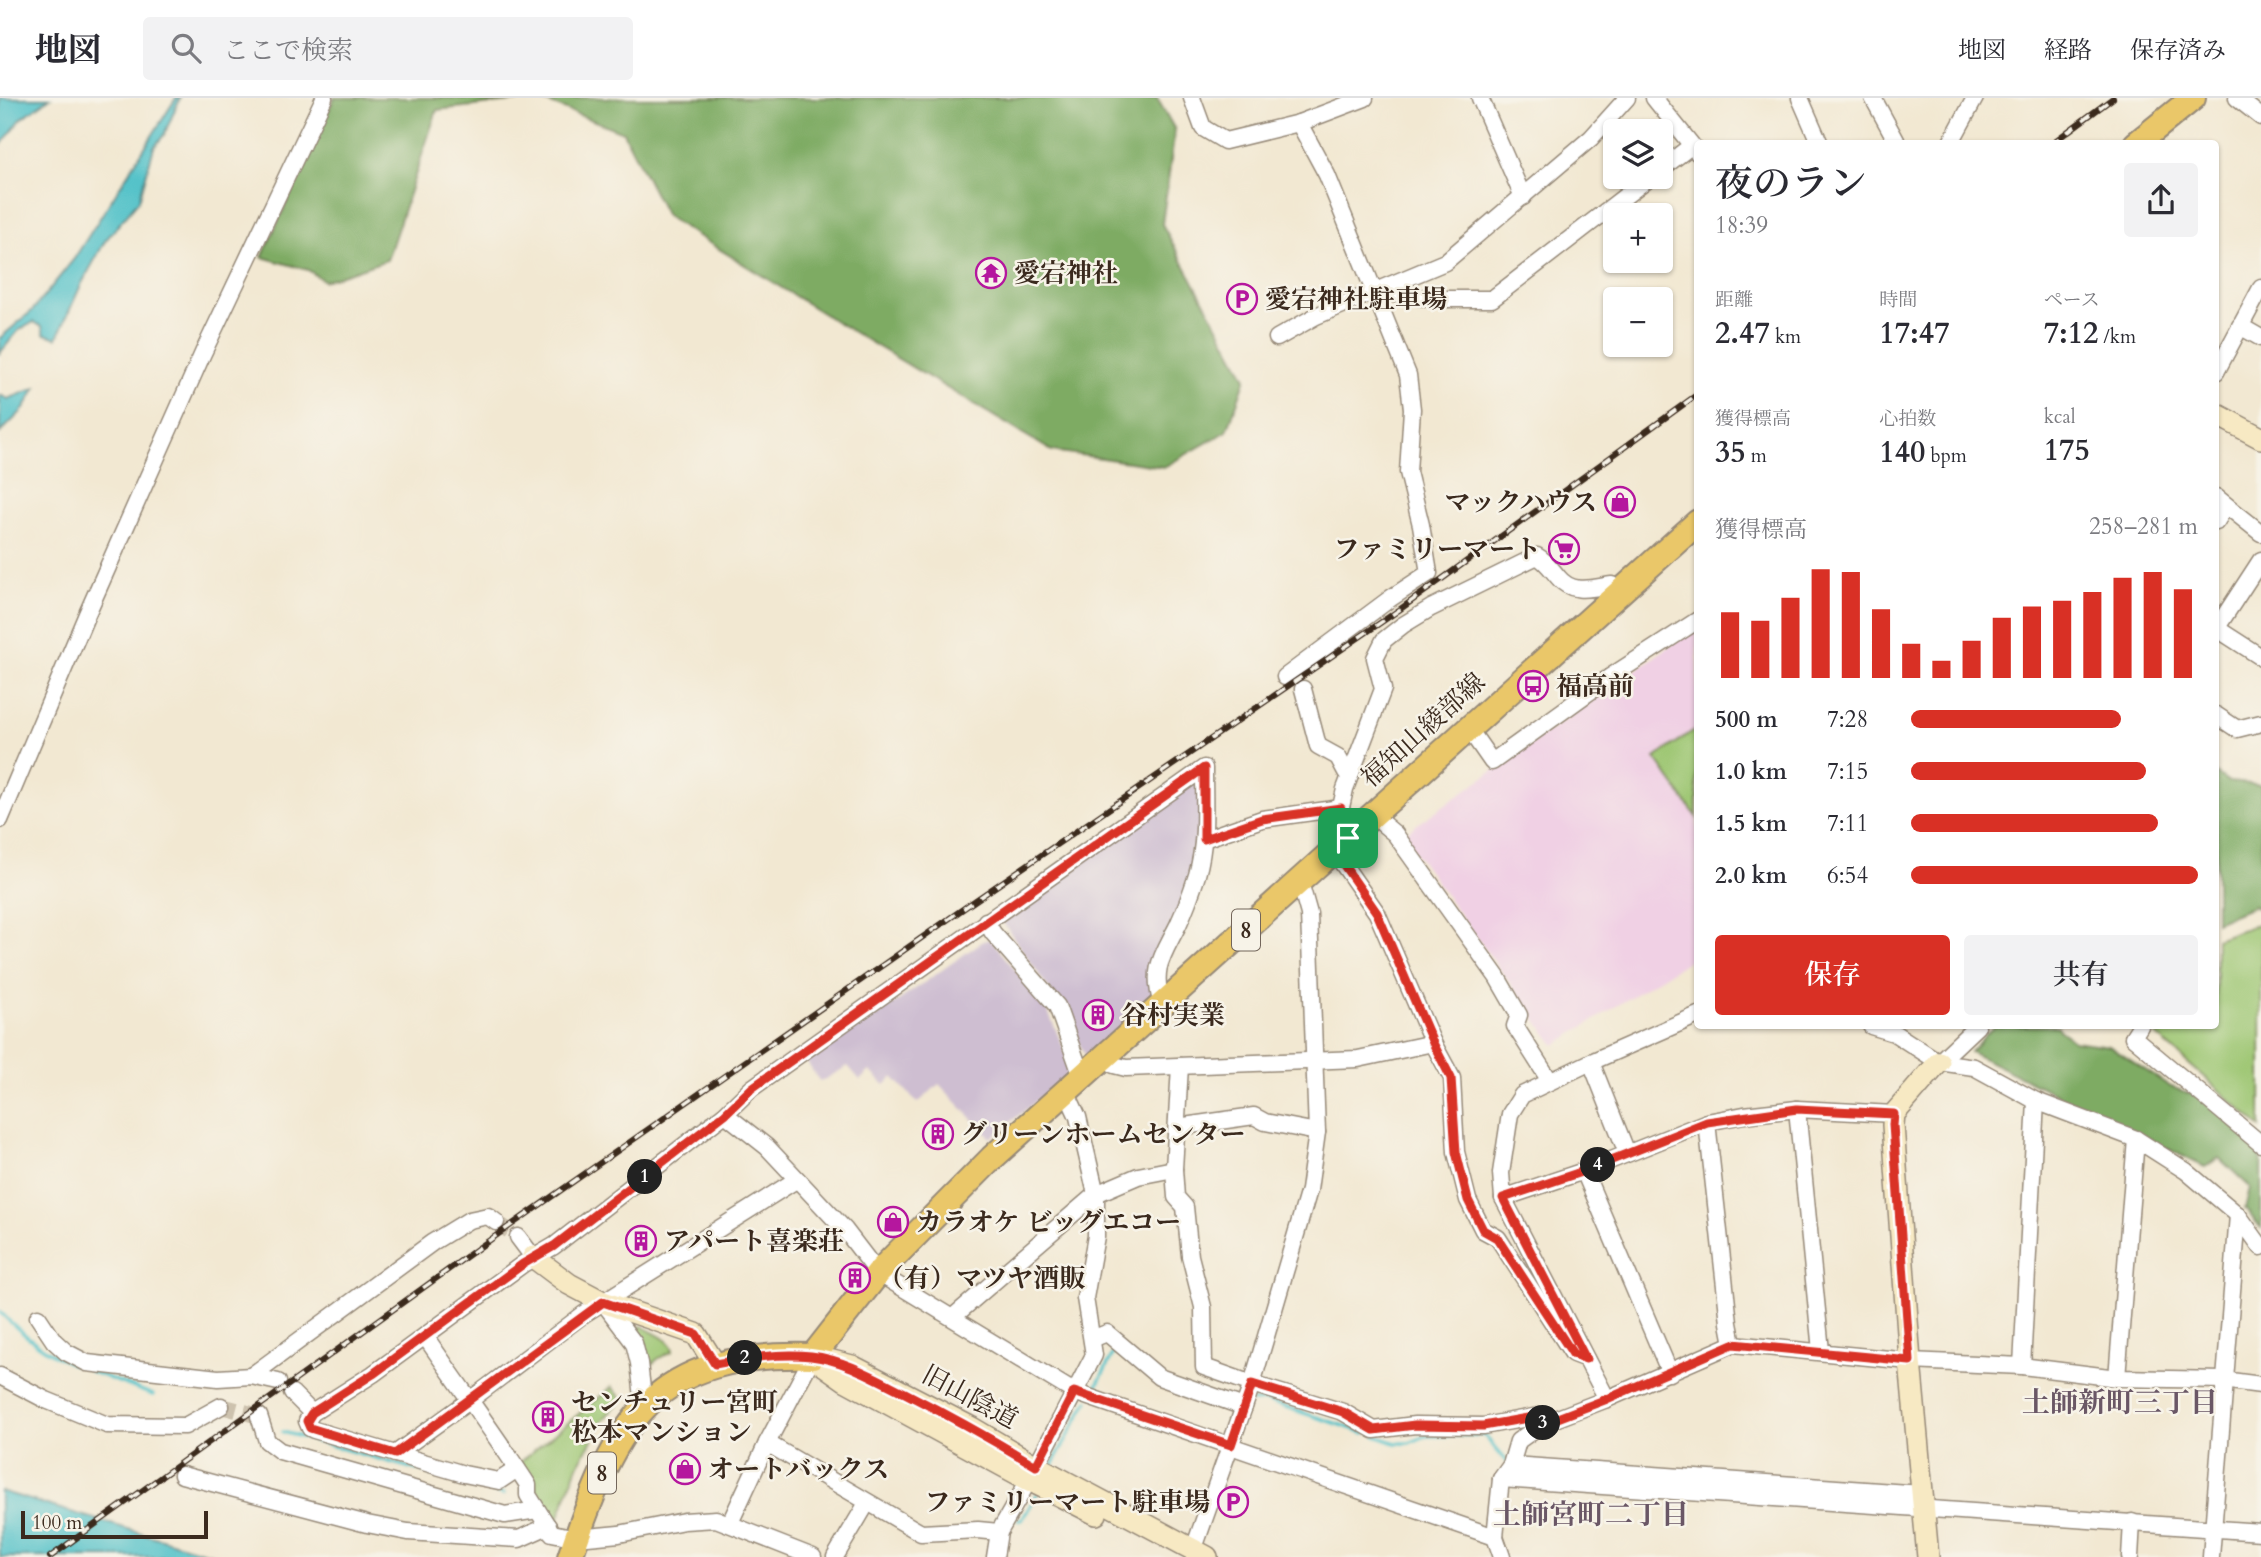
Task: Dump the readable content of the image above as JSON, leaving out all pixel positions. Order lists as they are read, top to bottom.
{
  "streets": {
    "main road": ["福知山綾部線", "8"]
  },
  "crossings": [
    ["福知山綾部線", "8"]
  ],
  "districts": ["土師新町三丁目", "土師宮町二丁目"],
  "places": {
    "temple": ["愛宕神社"],
    "parking": ["愛宕神社駐車場", "ファミリーマート駐車場"],
    "shop": ["マックハウス", "カラオケ ビッグエコー", "オートバックス"],
    "supermarket": ["ファミリーマート"],
    "bus stop": ["福高前"],
    "building": [
      "谷村実業",
      "グリーンホームセンター",
      "アパート喜楽荘",
      "（有）マツヤ酒販",
      "センチュリー宮町 松本マンション"
    ]
  },
  "scale_bar": "100 m",
  "page": {
    "header": "地図",
    "search": "ここで検索",
    "nav": ["地図", "経路", "保存済み"],
    "map_buttons": ["+", "−"],
    "heading": ["夜のラン", "18:39"],
    "stats": [
      ["距離", "2.47 km"],
      ["時間", "17:47"],
      ["ペース", "7:12 /km"],
      ["獲得標高", "35 m"],
      ["心拍数", "140 bpm"],
      ["kcal", "175"]
    ],
    "chart": ["獲得標高", "258–281 m"],
    "list": [
      {
        "name": "500 m",
        "note": "7:28"
      },
      {
        "name": "1.0 km",
        "note": "7:15"
      },
      {
        "name": "1.5 km",
        "note": "7:11"
      },
      {
        "name": "2.0 km",
        "note": "6:54"
      }
    ],
    "buttons": ["保存", "共有"],
    "pins": [
      "4",
      "1",
      "2",
      "3"
    ],
    "scale": "100 m"
  }
}
